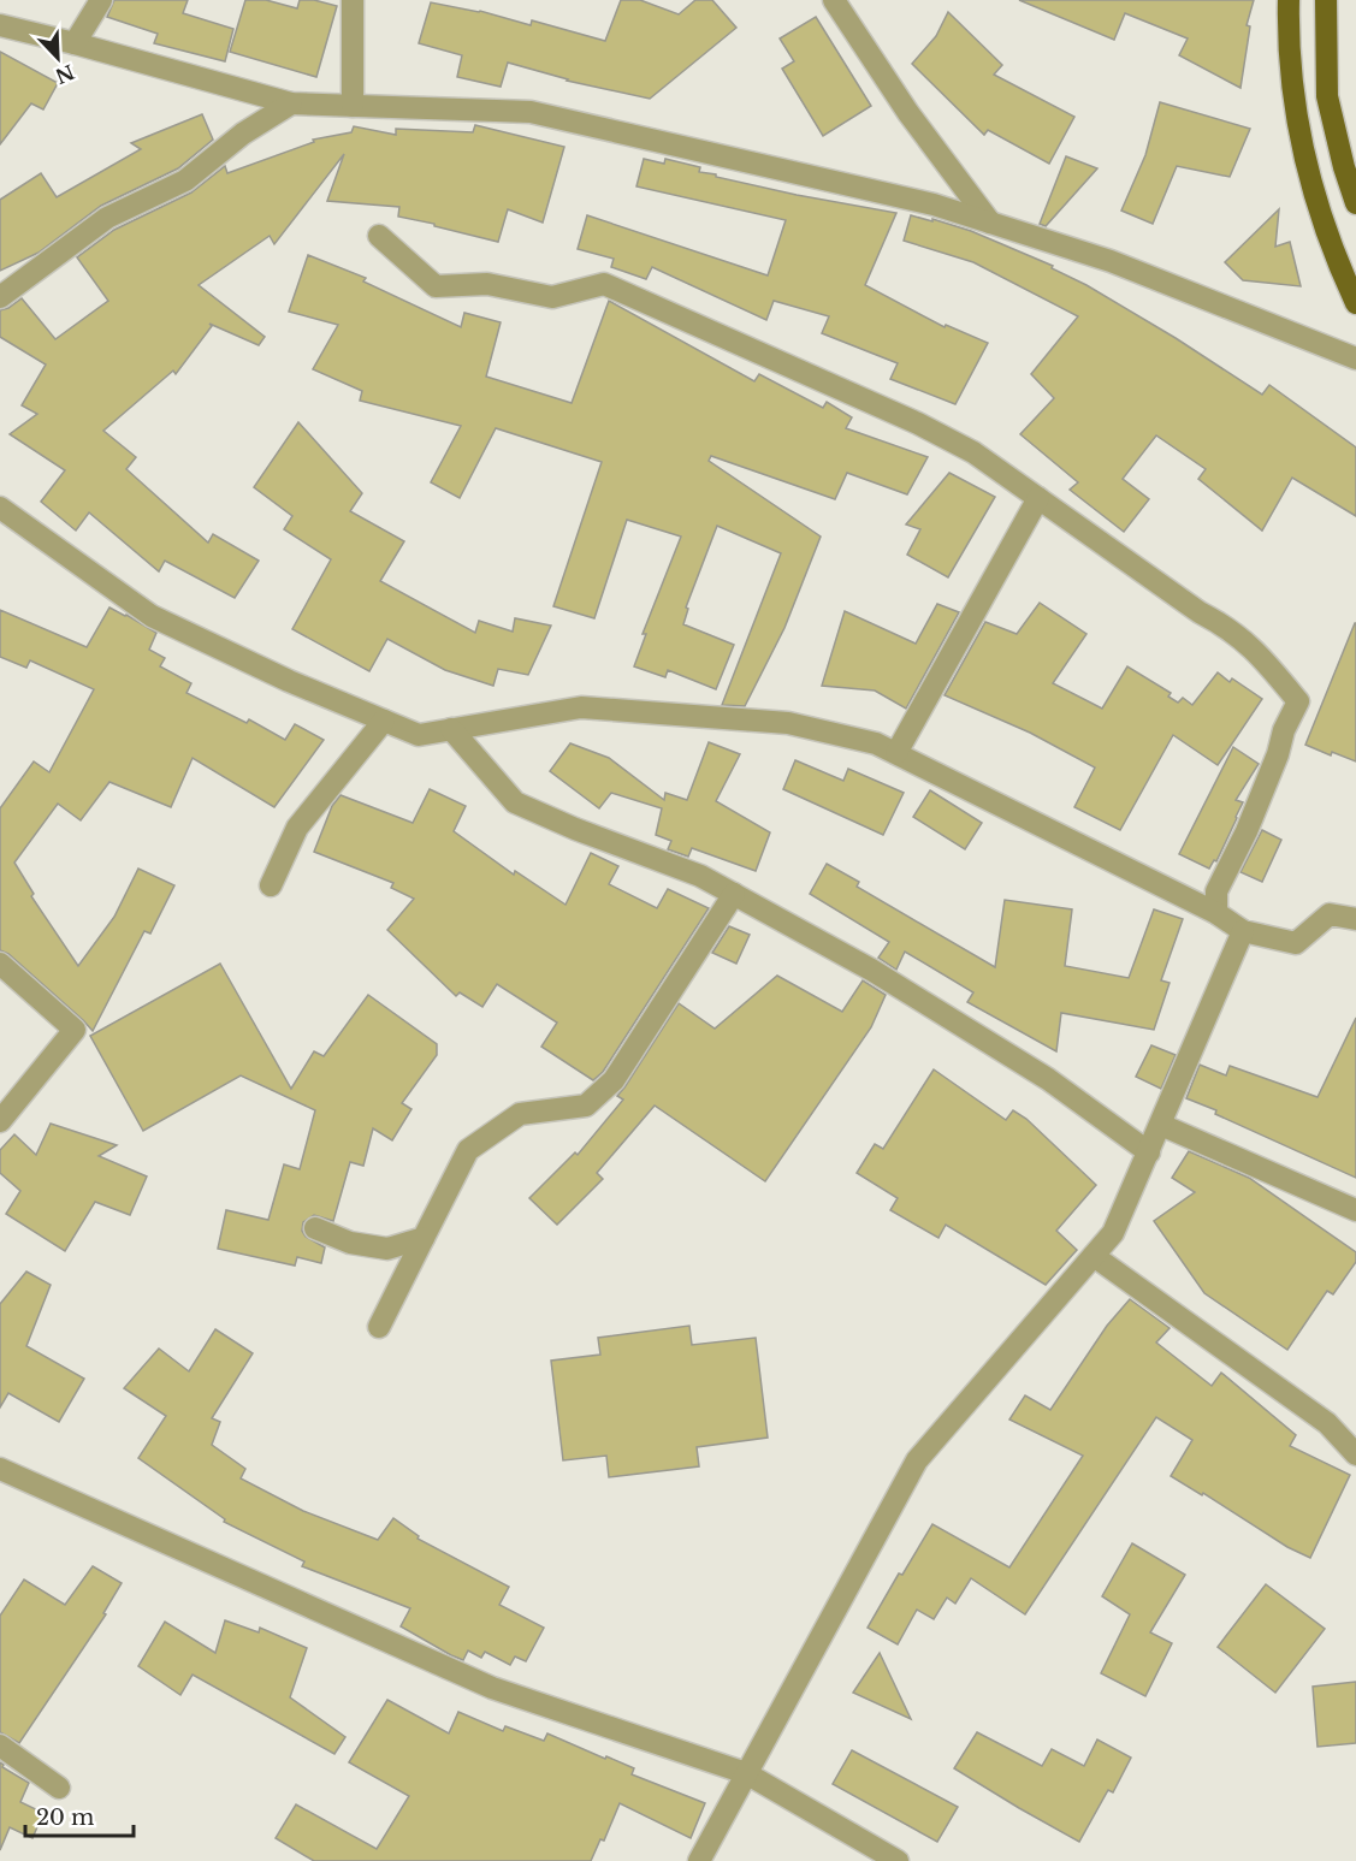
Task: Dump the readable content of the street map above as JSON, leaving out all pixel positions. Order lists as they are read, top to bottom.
{
  "scale_bar": "20 m",
  "north": "bottom right"
}
